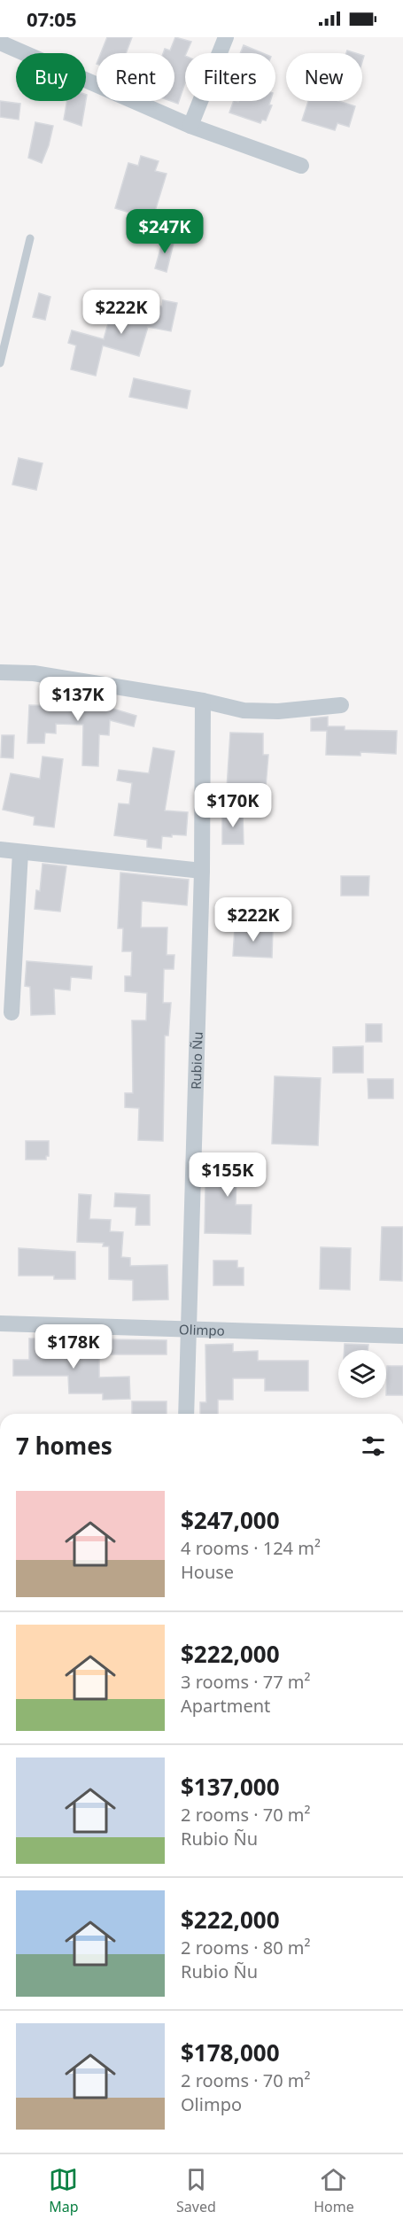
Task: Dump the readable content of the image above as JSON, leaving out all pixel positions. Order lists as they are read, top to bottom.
{
  "streets": {
    "street": ["Rubio Ñu", "Olimpo"]
  },
  "crossings": [
    ["Rubio Ñu", "Olimpo"]
  ],
  "page": {
    "status": "07:05",
    "chip": [
      "Buy",
      "Rent",
      "Filters",
      "New"
    ],
    "price": [
      "$247K",
      "$222K",
      "$137K",
      "$170K",
      "$222K",
      "$155K",
      "$178K"
    ],
    "heading": "7 homes",
    "list": [
      {
        "name": "$247,000",
        "note": "4 rooms · 124 m² · House"
      },
      {
        "name": "$222,000",
        "note": "3 rooms · 77 m² · Apartment"
      },
      {
        "name": "$137,000",
        "note": "2 rooms · 70 m² · Rubio Ñu"
      },
      {
        "name": "$222,000",
        "note": "2 rooms · 80 m² · Rubio Ñu"
      },
      {
        "name": "$178,000",
        "note": "2 rooms · 70 m² · Olimpo"
      }
    ],
    "tabs": ["Map", "Saved", "Home"]
  }
}
